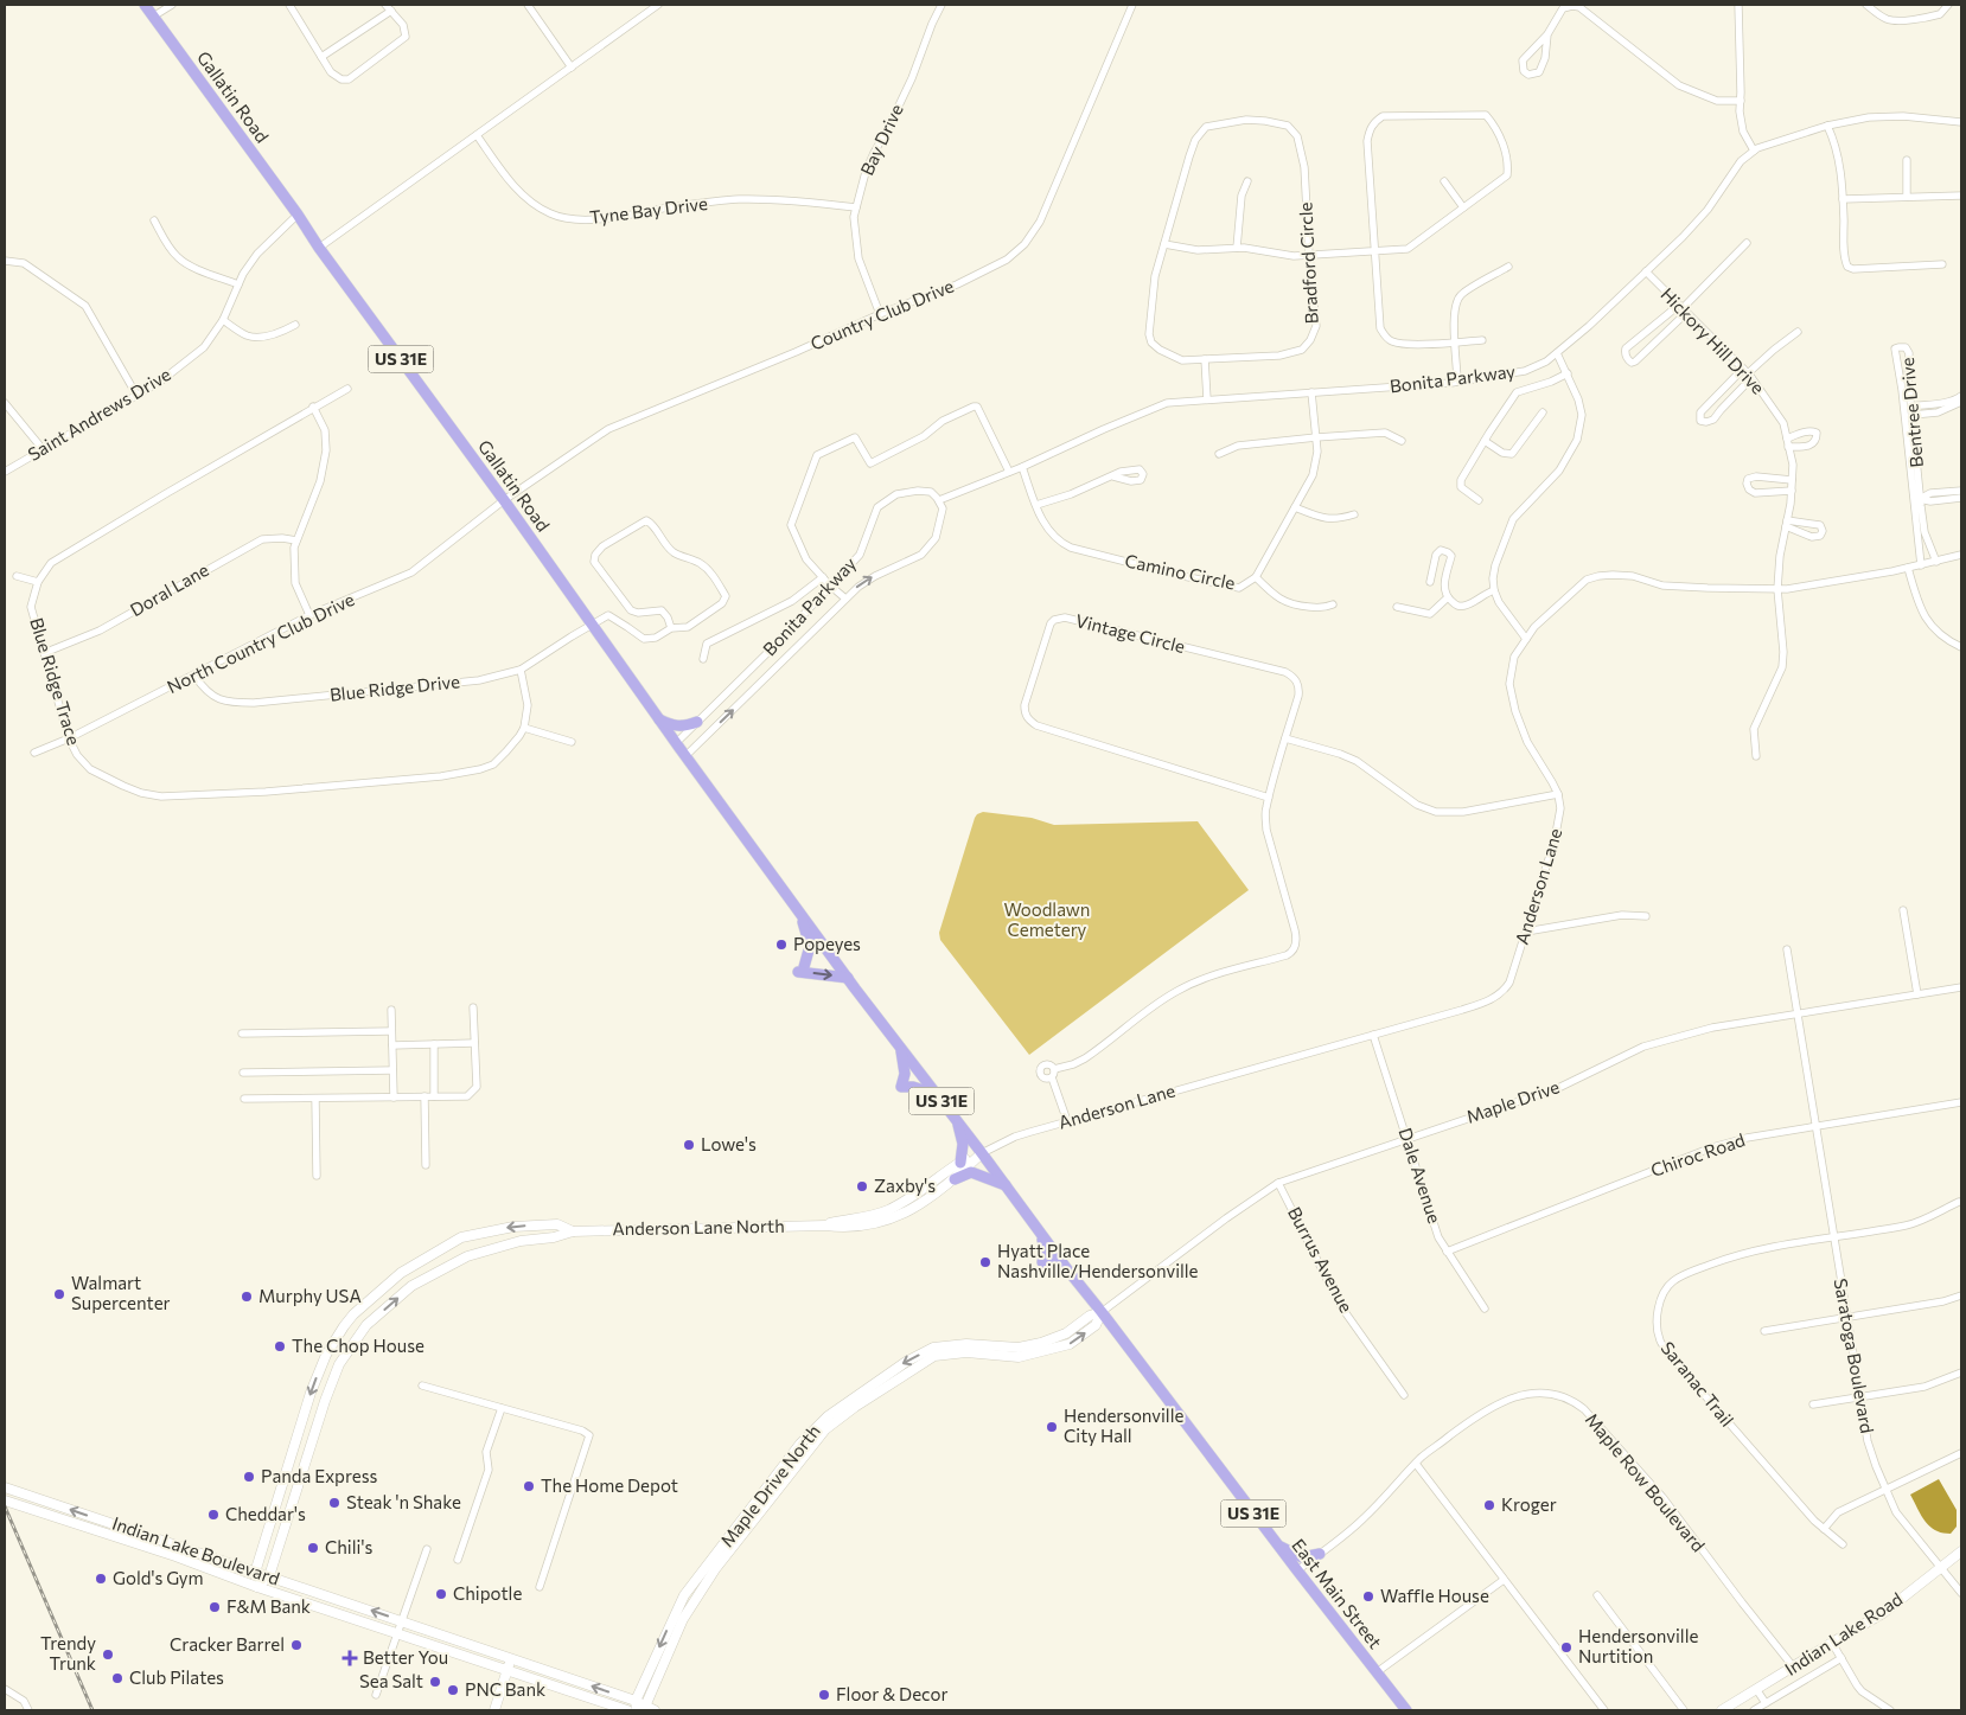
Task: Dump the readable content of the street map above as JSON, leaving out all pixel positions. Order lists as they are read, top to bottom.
{
  "streets": {
    "main road": ["Gallatin Road", "US 31E", "East Main Street"],
    "street": [
      "Bay Drive",
      "Tyne Bay Drive",
      "Bradford Circle",
      "Country Club Drive",
      "Hickory Hill Drive",
      "Bonita Parkway",
      "Bentree Drive",
      "Saint Andrews Drive",
      "Camino Circle",
      "Doral Lane",
      "Vintage Circle",
      "North Country Club Drive",
      "Blue Ridge Trace",
      "Blue Ridge Drive",
      "Anderson Lane",
      "Maple Drive",
      "Chiroc Road",
      "Dale Avenue",
      "Anderson Lane North",
      "Burrus Avenue",
      "Saratoga Boulevard",
      "Saranac Trail",
      "Maple Row Boulevard",
      "Maple Drive North",
      "Indian Lake Boulevard",
      "Indian Lake Road"
    ]
  },
  "crossings": [
    ["Gallatin Road", "Country Club Drive"],
    ["Gallatin Road", "Bonita Parkway"],
    ["Gallatin Road", "Saint Andrews Drive"],
    ["Gallatin Road", "North Country Club Drive"],
    ["Gallatin Road", "Blue Ridge Drive"],
    ["Gallatin Road", "East Main Street"],
    ["Bay Drive", "Tyne Bay Drive"],
    ["Bay Drive", "Country Club Drive"],
    ["Country Club Drive", "North Country Club Drive"],
    ["Hickory Hill Drive", "Bonita Parkway"],
    ["Bonita Parkway", "Camino Circle"],
    ["Doral Lane", "Blue Ridge Trace"],
    ["Vintage Circle", "Anderson Lane"],
    ["North Country Club Drive", "Blue Ridge Trace"],
    ["North Country Club Drive", "Blue Ridge Drive"],
    ["Anderson Lane", "Dale Avenue"],
    ["Anderson Lane", "Anderson Lane North"],
    ["Anderson Lane", "East Main Street"],
    ["Maple Drive", "Dale Avenue"],
    ["Maple Drive", "Burrus Avenue"],
    ["Maple Drive", "Saratoga Boulevard"],
    ["Maple Drive", "Maple Drive North"],
    ["Maple Drive", "East Main Street"],
    ["Chiroc Road", "Dale Avenue"],
    ["Chiroc Road", "Saratoga Boulevard"],
    ["Anderson Lane North", "Indian Lake Boulevard"],
    ["Anderson Lane North", "East Main Street"],
    ["Saratoga Boulevard", "Saranac Trail"],
    ["Saratoga Boulevard", "Indian Lake Road"],
    ["Maple Row Boulevard", "East Main Street"],
    ["Maple Row Boulevard", "Indian Lake Road"],
    ["Maple Drive North", "Indian Lake Boulevard"],
    ["Maple Drive North", "East Main Street"]
  ],
  "parks": ["Woodlawn Cemetery"],
  "places": {
    "other": [
      "Popeyes",
      "Lowe's",
      "Zaxby's",
      "Hyatt Place Nashville/Hendersonville",
      "Walmart Supercenter",
      "Murphy USA",
      "The Chop House",
      "Hendersonville City Hall",
      "Panda Express",
      "The Home Depot",
      "Steak 'n Shake",
      "Kroger",
      "Cheddar's",
      "Chili's",
      "Gold's Gym",
      "Chipotle",
      "Waffle House",
      "F&M Bank",
      "Cracker Barrel",
      "Hendersonville Nurtition",
      "Trendy Trunk",
      "Club Pilates",
      "Sea Salt",
      "PNC Bank",
      "Floor & Decor"
    ],
    "health": ["Better You"]
  }
}
